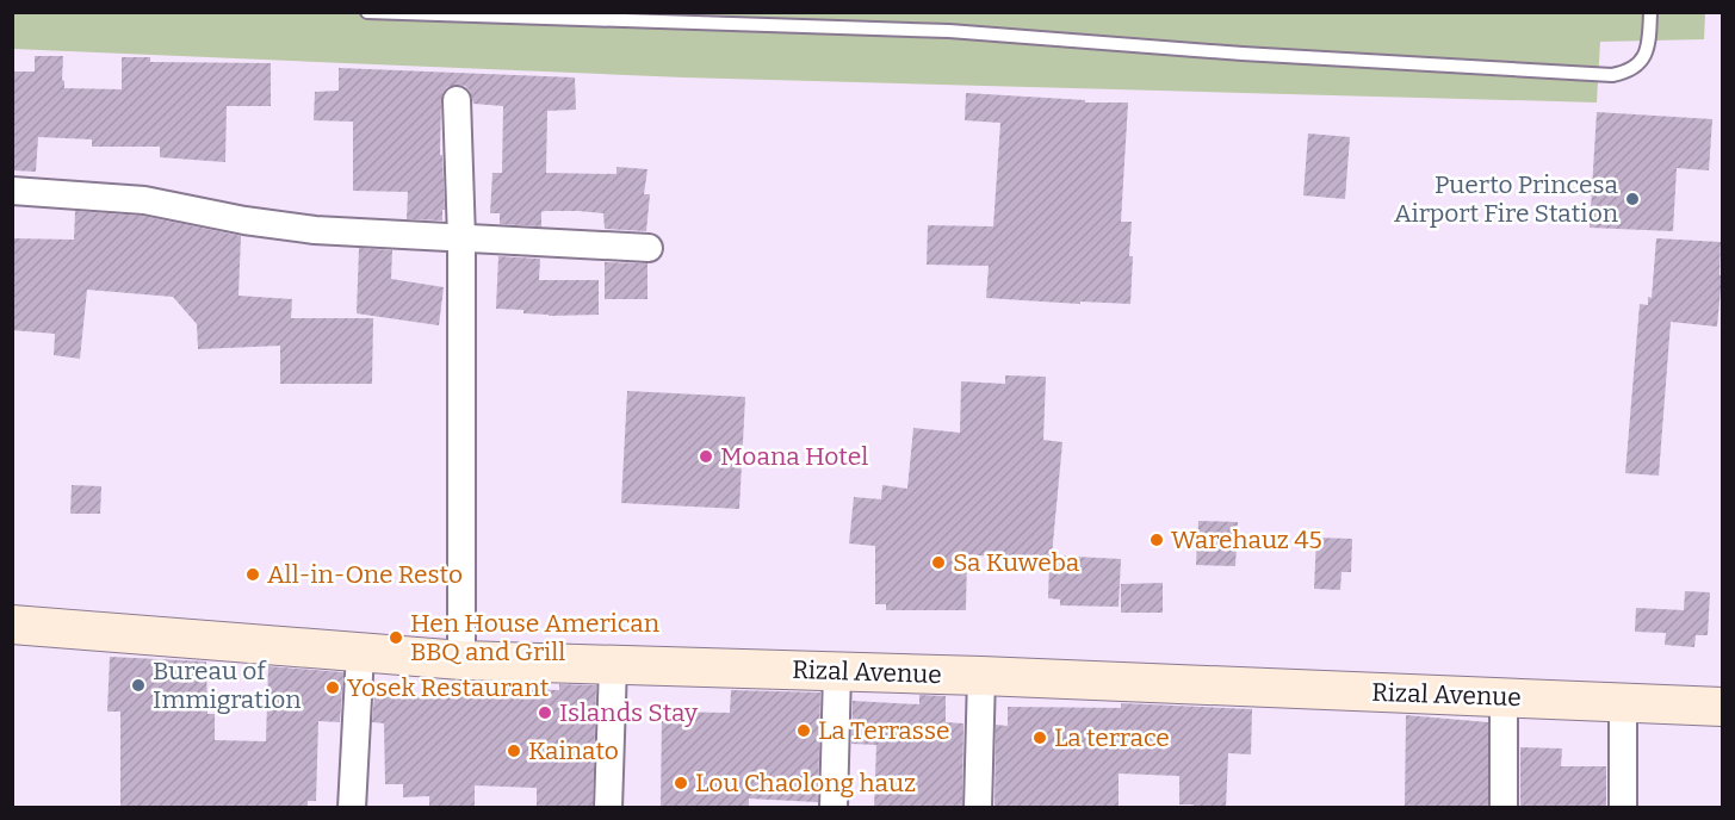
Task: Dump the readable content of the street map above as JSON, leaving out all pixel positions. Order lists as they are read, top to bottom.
{
  "streets": {
    "street": ["Rizal Avenue"]
  },
  "places": [
    "Puerto Princesa Airport Fire Station",
    "Moana Hotel",
    "Warehauz 45",
    "Sa Kuweba",
    "All-in-One Resto",
    "Hen House American BBQ and Grill",
    "Bureau of Immigration",
    "Yosek Restaurant",
    "Islands Stay",
    "La Terrasse",
    "La terrace",
    "Kainato",
    "Lou Chaolong hauz"
  ]
}
